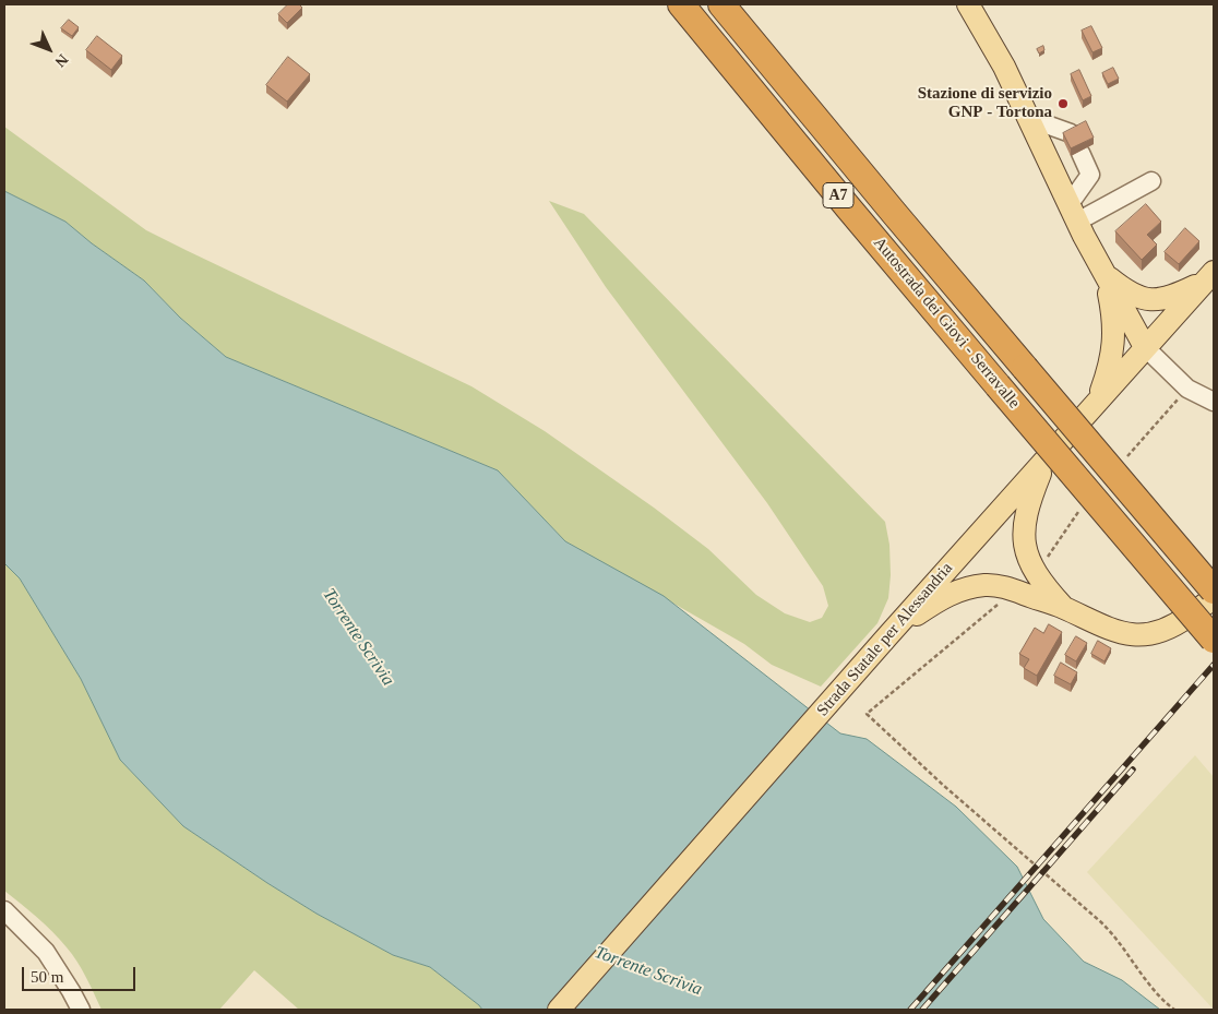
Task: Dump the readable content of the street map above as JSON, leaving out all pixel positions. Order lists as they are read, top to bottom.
{
  "streets": {
    "highway": ["A7", "Autostrada dei Giovi - Serravalle"],
    "main road": ["Strada Statale per Alessandria"]
  },
  "water": ["Torrente Scrivia"],
  "places": ["Stazione di servizio GNP - Tortona"],
  "scale_bar": "50 m",
  "north": "bottom right"
}
